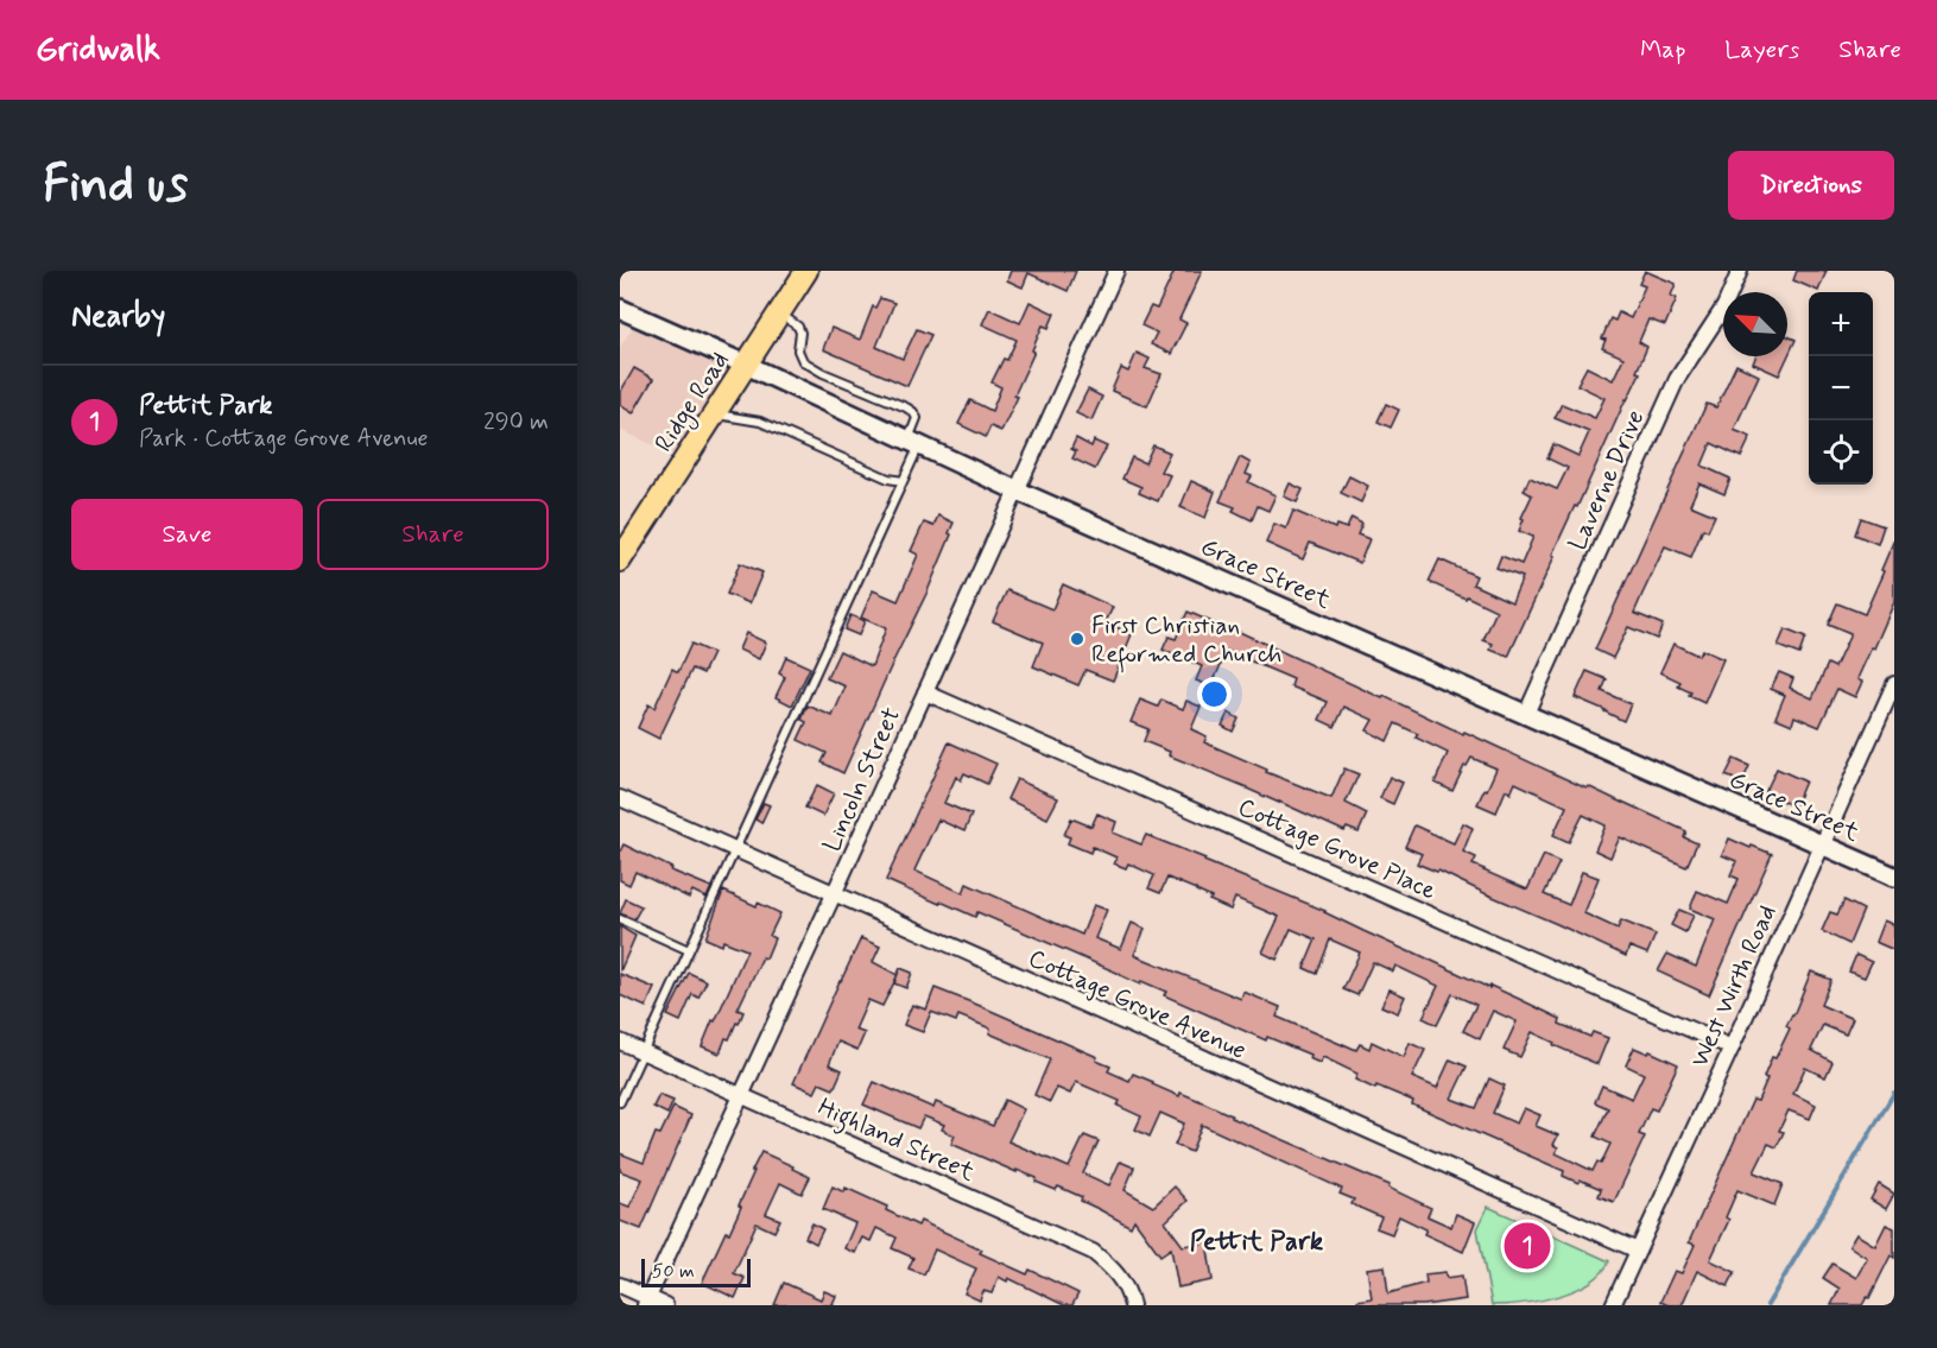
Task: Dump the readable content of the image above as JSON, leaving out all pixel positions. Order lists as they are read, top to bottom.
{
  "streets": {
    "main road": ["Ridge Road"],
    "street": [
      "Laverne Drive",
      "Grace Street",
      "Lincoln Street",
      "Cottage Grove Place",
      "West Wirth Road",
      "Cottage Grove Avenue",
      "Highland Street"
    ]
  },
  "crossings": [
    ["Ridge Road", "Grace Street"],
    ["Laverne Drive", "Grace Street"],
    ["Grace Street", "Lincoln Street"],
    ["Grace Street", "West Wirth Road"],
    ["Lincoln Street", "Cottage Grove Place"],
    ["Lincoln Street", "Cottage Grove Avenue"],
    ["Lincoln Street", "Highland Street"],
    ["Cottage Grove Place", "West Wirth Road"],
    ["West Wirth Road", "Cottage Grove Avenue"]
  ],
  "districts": ["Pettit Park"],
  "places": ["First Christian Reformed Church"],
  "scale_bar": "50 m",
  "north": "top left",
  "page": {
    "header": "Gridwalk",
    "nav": ["Map", "Layers", "Share"],
    "buttons": [
      "Directions",
      ["Save", "Share"]
    ],
    "title": "Find us",
    "heading": "Nearby",
    "map_buttons": ["+", "−"],
    "list": [
      {
        "mark": "1",
        "name": "Pettit Park",
        "note": "Park · Cottage Grove Avenue",
        "value": "290 m"
      }
    ],
    "pins": "1",
    "scale": "50 m"
  }
}
